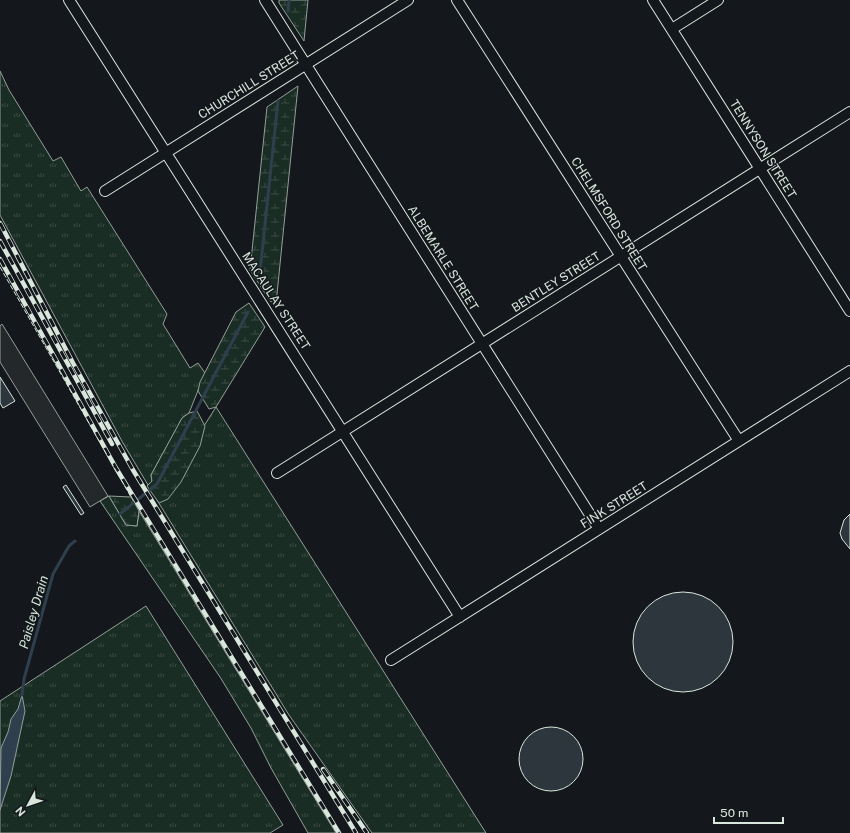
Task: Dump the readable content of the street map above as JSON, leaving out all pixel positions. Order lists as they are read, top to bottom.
{
  "streets": {
    "street": [
      "CHURCHILL STREET",
      "TENNYSON STREET",
      "CHELMSFORD STREET",
      "ALBEMARLE STREET",
      "BENTLEY STREET",
      "MACAULAY STREET",
      "FINK STREET"
    ]
  },
  "crossings": [
    ["CHURCHILL STREET", "ALBEMARLE STREET"],
    ["CHURCHILL STREET", "MACAULAY STREET"],
    ["TENNYSON STREET", "BENTLEY STREET"],
    ["CHELMSFORD STREET", "BENTLEY STREET"],
    ["CHELMSFORD STREET", "FINK STREET"],
    ["ALBEMARLE STREET", "BENTLEY STREET"],
    ["ALBEMARLE STREET", "FINK STREET"],
    ["BENTLEY STREET", "MACAULAY STREET"],
    ["MACAULAY STREET", "FINK STREET"]
  ],
  "water": ["Paisley Drain"],
  "scale_bar": "50 m",
  "north": "bottom left"
}
